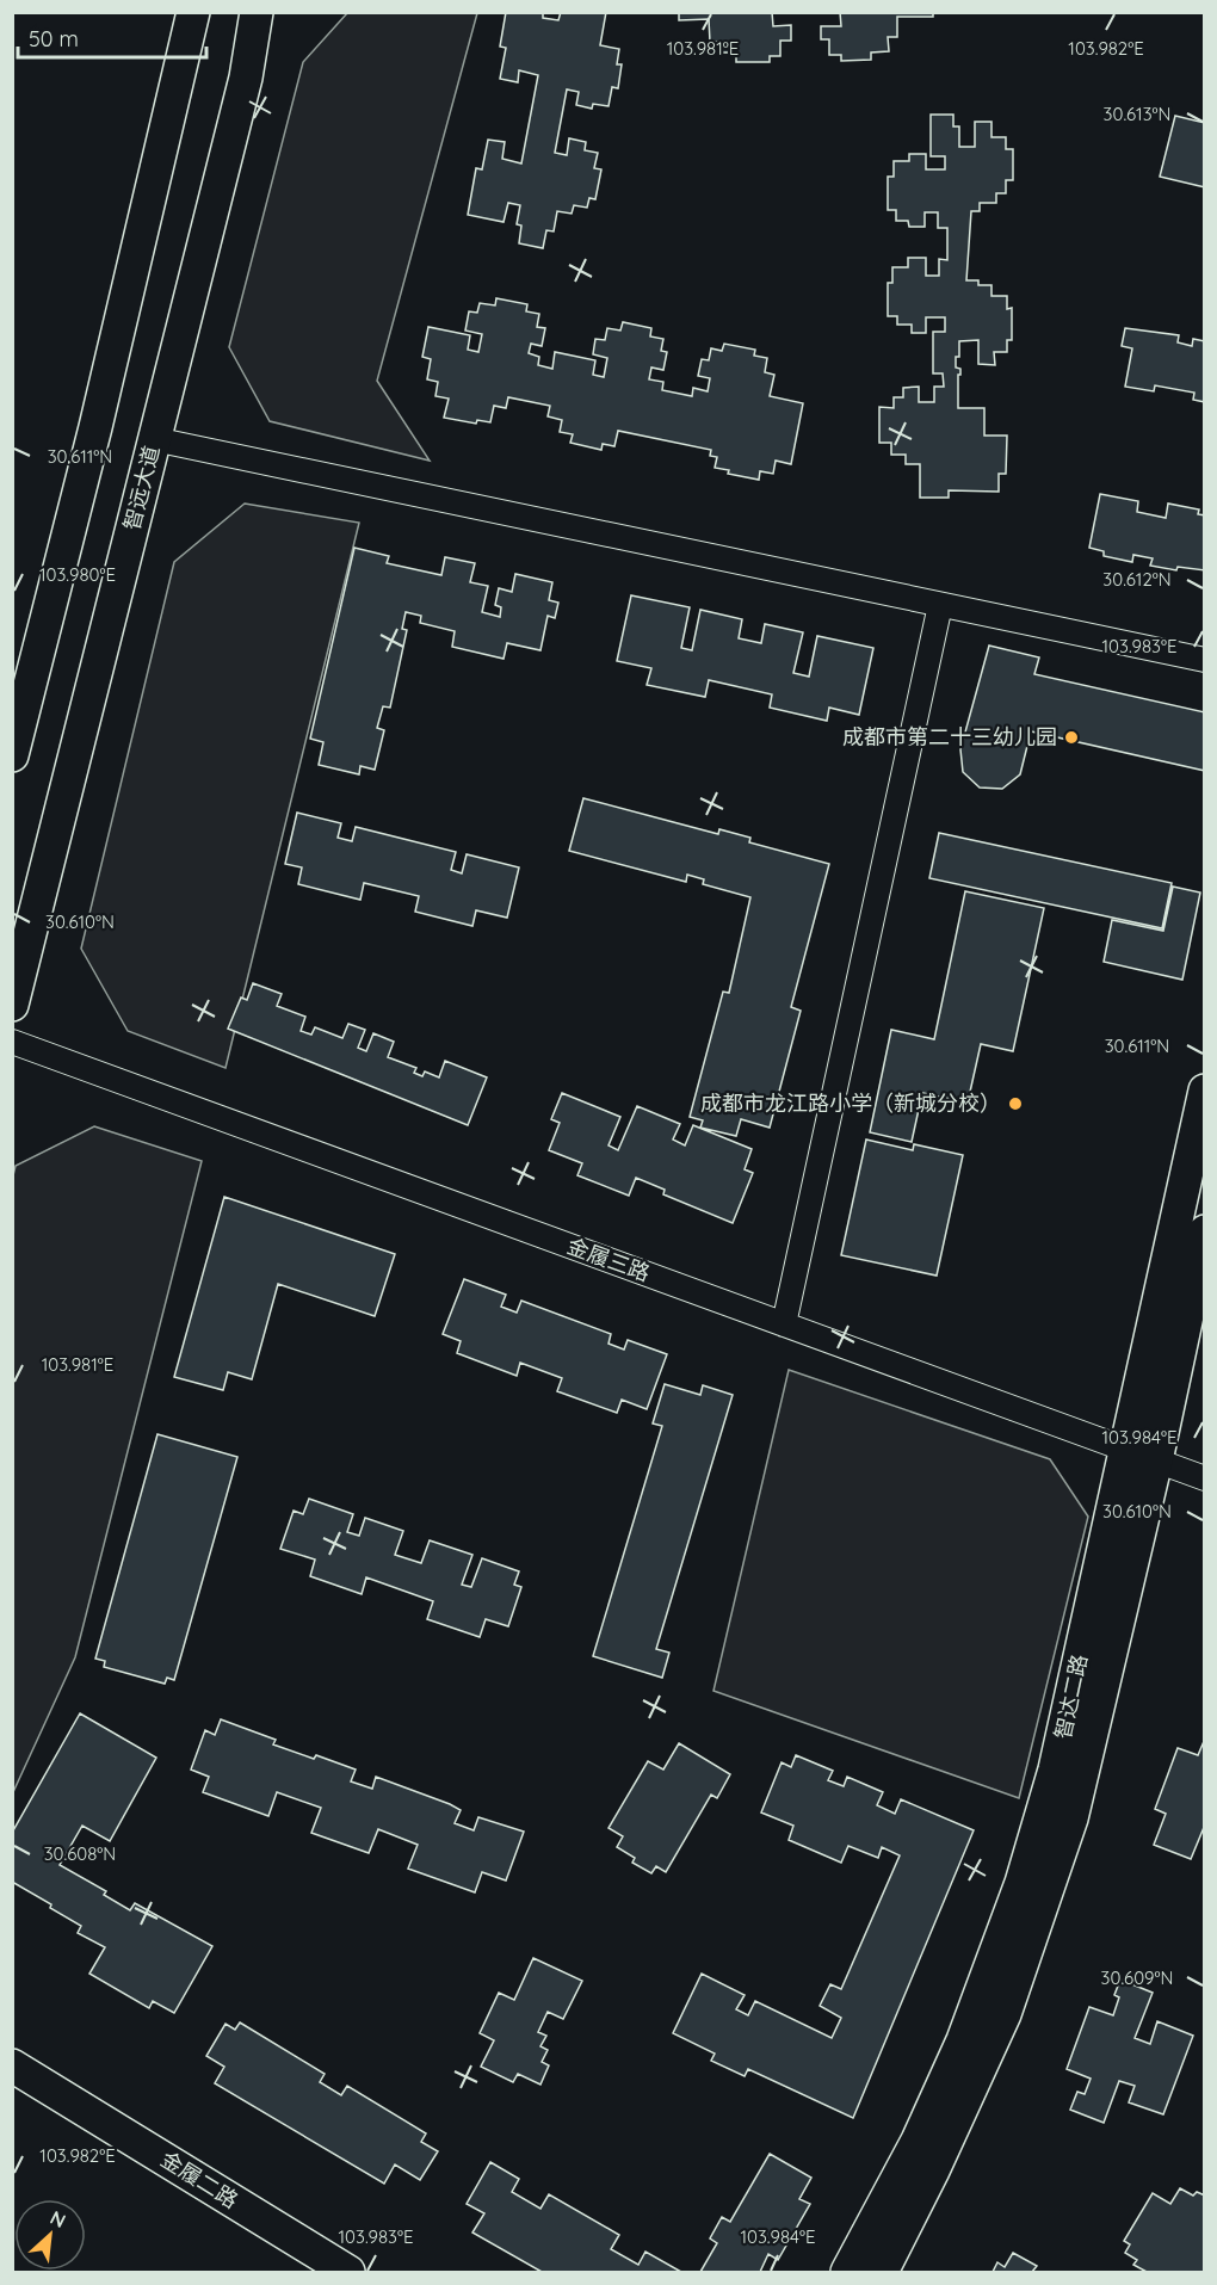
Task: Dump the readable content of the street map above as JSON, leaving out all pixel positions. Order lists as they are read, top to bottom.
{
  "streets": {
    "street": [
      "智远大道",
      "金履三路",
      "智达二路",
      "金履二路"
    ]
  },
  "crossings": [
    ["金履三路", "智达二路"]
  ],
  "places": ["成都市第二十三幼儿园", "成都市龙江路小学（新城分校）"],
  "scale_bar": "50 m",
  "north": "top right",
  "coordinates": [
    "103.981°E",
    "103.982°E",
    "30.613°N",
    "30.611°N",
    "103.980°E",
    "30.612°N",
    "103.983°E",
    "30.610°N",
    "103.984°E",
    "30.608°N",
    "30.609°N"
  ]
}
